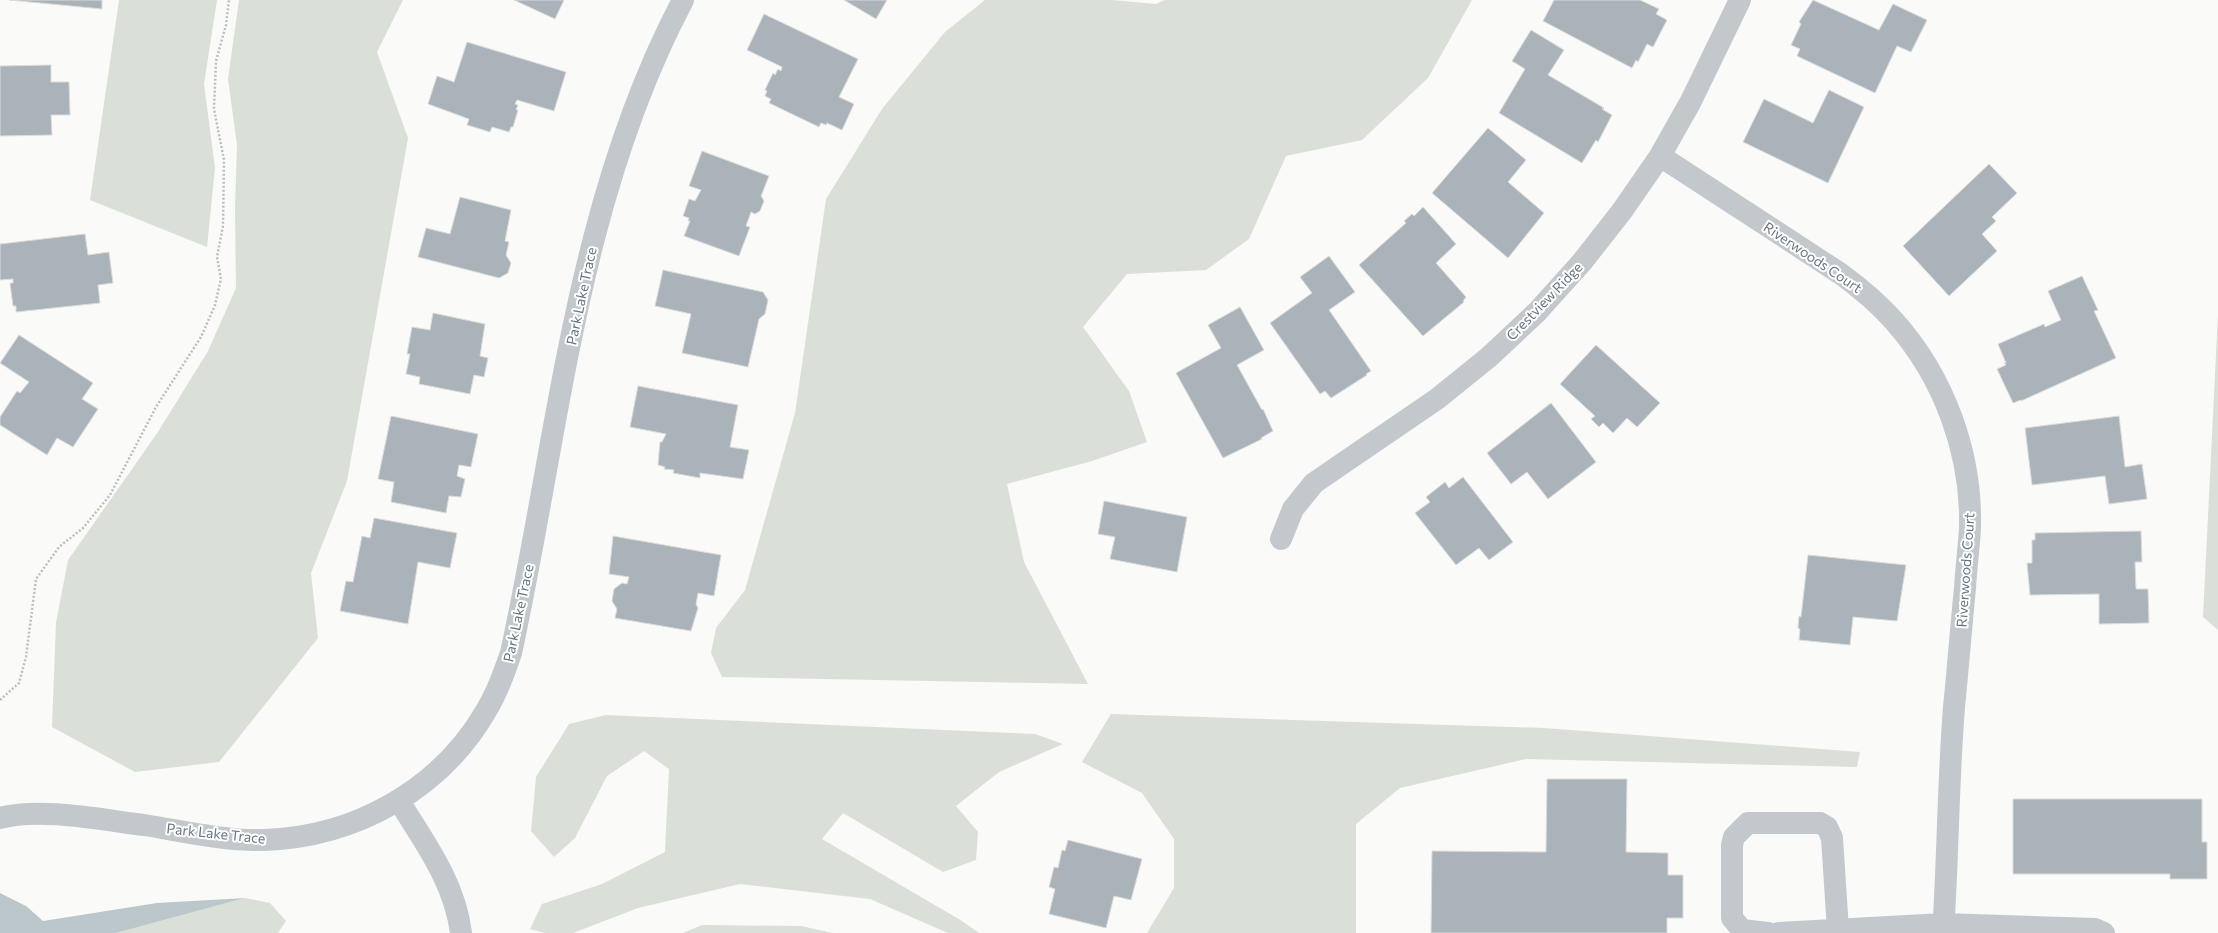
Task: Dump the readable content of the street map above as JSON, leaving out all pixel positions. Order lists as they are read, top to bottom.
{
  "streets": {
    "street": ["Riverwoods Court", "Park Lake Trace", "Crestview Ridge"]
  },
  "crossings": [
    ["Riverwoods Court", "Crestview Ridge"]
  ]
}
